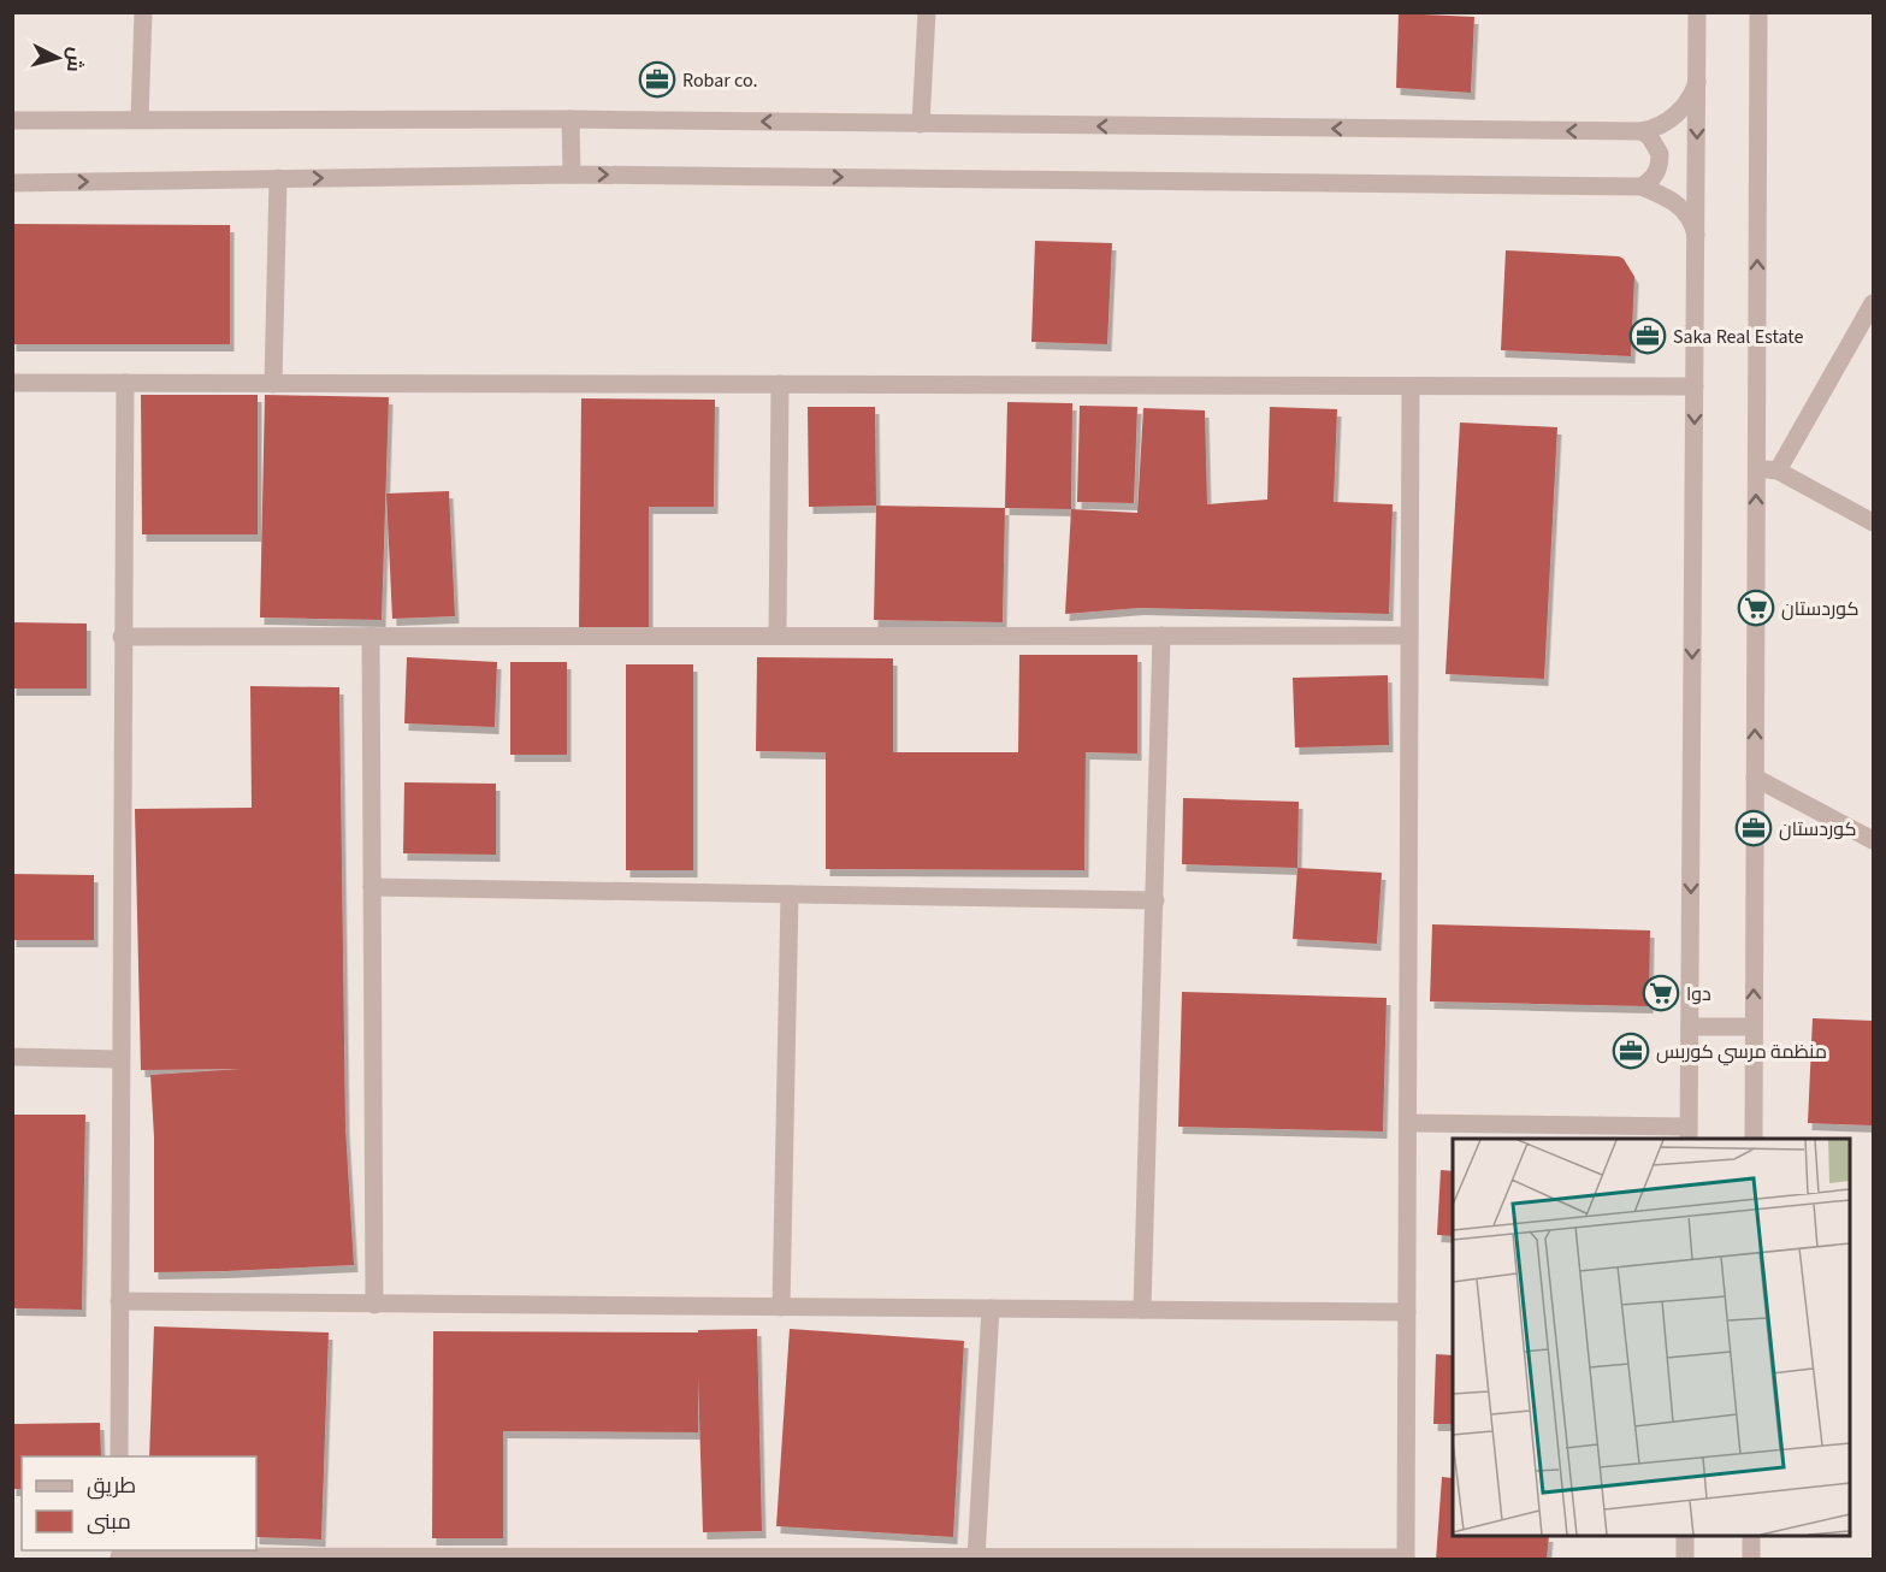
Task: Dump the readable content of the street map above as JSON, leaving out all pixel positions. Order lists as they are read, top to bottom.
{
  "places": {
    "office": [
      "Robar co.",
      "Saka Real Estate",
      "کوردستان",
      "منظمة مرسي كوربس"
    ],
    "supermarket": ["كوردستان", "دوا"]
  },
  "legend": ["طريق", "مبنى"],
  "north": "right"
}
